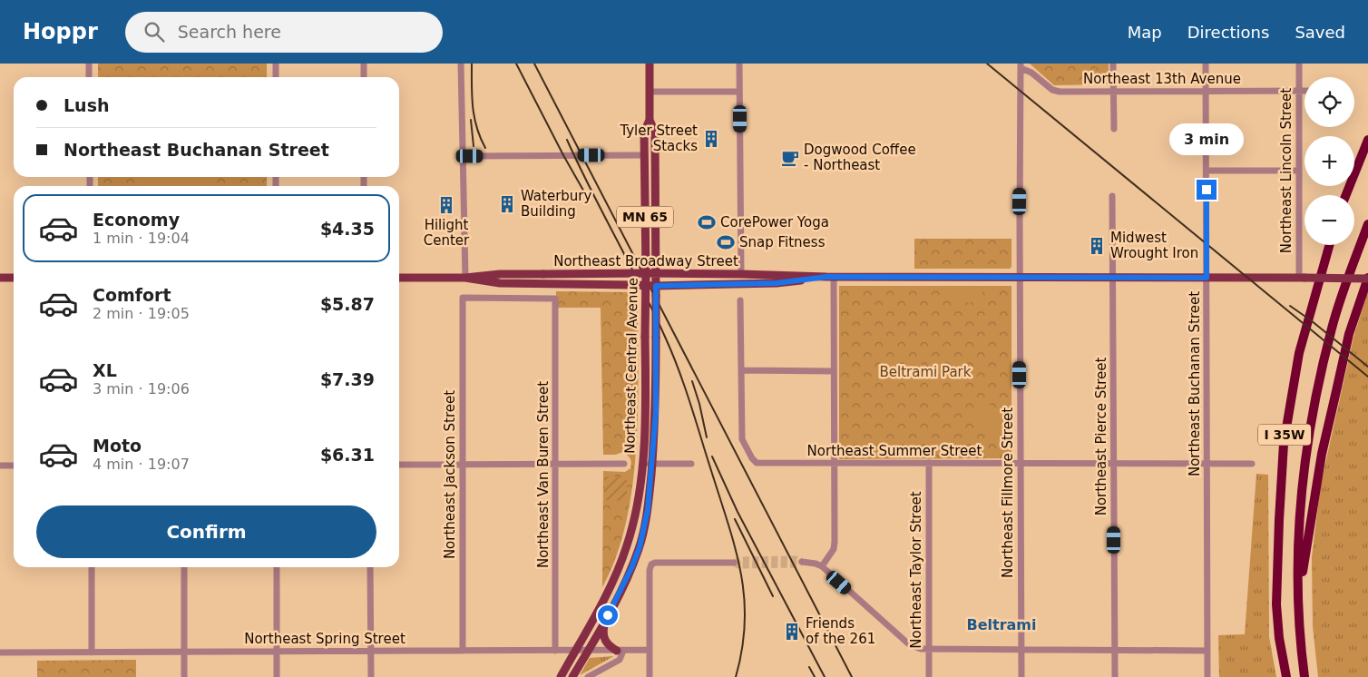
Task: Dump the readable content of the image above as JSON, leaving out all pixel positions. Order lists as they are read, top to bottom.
{
  "streets": {
    "highway": ["I 35W"],
    "main road": ["MN 65", "Northeast Broadway Street", "Northeast Central Avenue"],
    "street": [
      "Northeast 13th Avenue",
      "Northeast Lincoln Street",
      "Northeast Buchanan Street",
      "Northeast Pierce Street",
      "Northeast Summer Street",
      "Northeast Jackson Street",
      "Northeast Van Buren Street",
      "Northeast Fillmore Street",
      "Northeast Taylor Street",
      "Northeast Spring Street"
    ]
  },
  "crossings": [
    ["Northeast 13th Avenue", "Northeast Lincoln Street"],
    ["Northeast 13th Avenue", "Northeast Buchanan Street"],
    ["Northeast 13th Avenue", "Northeast Fillmore Street"],
    ["Northeast Lincoln Street", "Northeast Broadway Street"],
    ["Northeast Broadway Street", "Northeast Central Avenue"],
    ["Northeast Broadway Street", "Northeast Buchanan Street"],
    ["Northeast Broadway Street", "Northeast Pierce Street"],
    ["Northeast Broadway Street", "Northeast Fillmore Street"],
    ["Northeast Central Avenue", "Northeast Spring Street"],
    ["Northeast Buchanan Street", "Northeast Summer Street"],
    ["Northeast Pierce Street", "Northeast Summer Street"],
    ["Northeast Summer Street", "Northeast Fillmore Street"],
    ["Northeast Summer Street", "Northeast Taylor Street"],
    ["Northeast Jackson Street", "Northeast Van Buren Street"],
    ["Northeast Jackson Street", "Northeast Spring Street"],
    ["Northeast Van Buren Street", "Northeast Spring Street"]
  ],
  "districts": ["Beltrami"],
  "parks": ["Beltrami Park"],
  "places": {
    "building": [
      "Tyler Street Stacks",
      "Waterbury Building",
      "Hilight Center",
      "Midwest Wrought Iron",
      "Friends of the 261"
    ],
    "cafe": ["Dogwood Coffee - Northeast"],
    "sports": ["CorePower Yoga", "Snap Fitness"]
  },
  "page": {
    "header": "Hoppr",
    "search": "Search here",
    "nav": ["Map", "Directions", "Saved"],
    "map_buttons": ["+", "−"],
    "banner": ["Lush", "Northeast Buchanan Street"],
    "bubble": "3 min",
    "list": [
      {
        "name": "Economy",
        "note": "1 min · 19:04",
        "value": "$4.35"
      },
      {
        "name": "Comfort",
        "note": "2 min · 19:05",
        "value": "$5.87"
      },
      {
        "name": "XL",
        "note": "3 min · 19:06",
        "value": "$7.39"
      },
      {
        "name": "Moto",
        "note": "4 min · 19:07",
        "value": "$6.31"
      }
    ],
    "buttons": "Confirm"
  }
}
